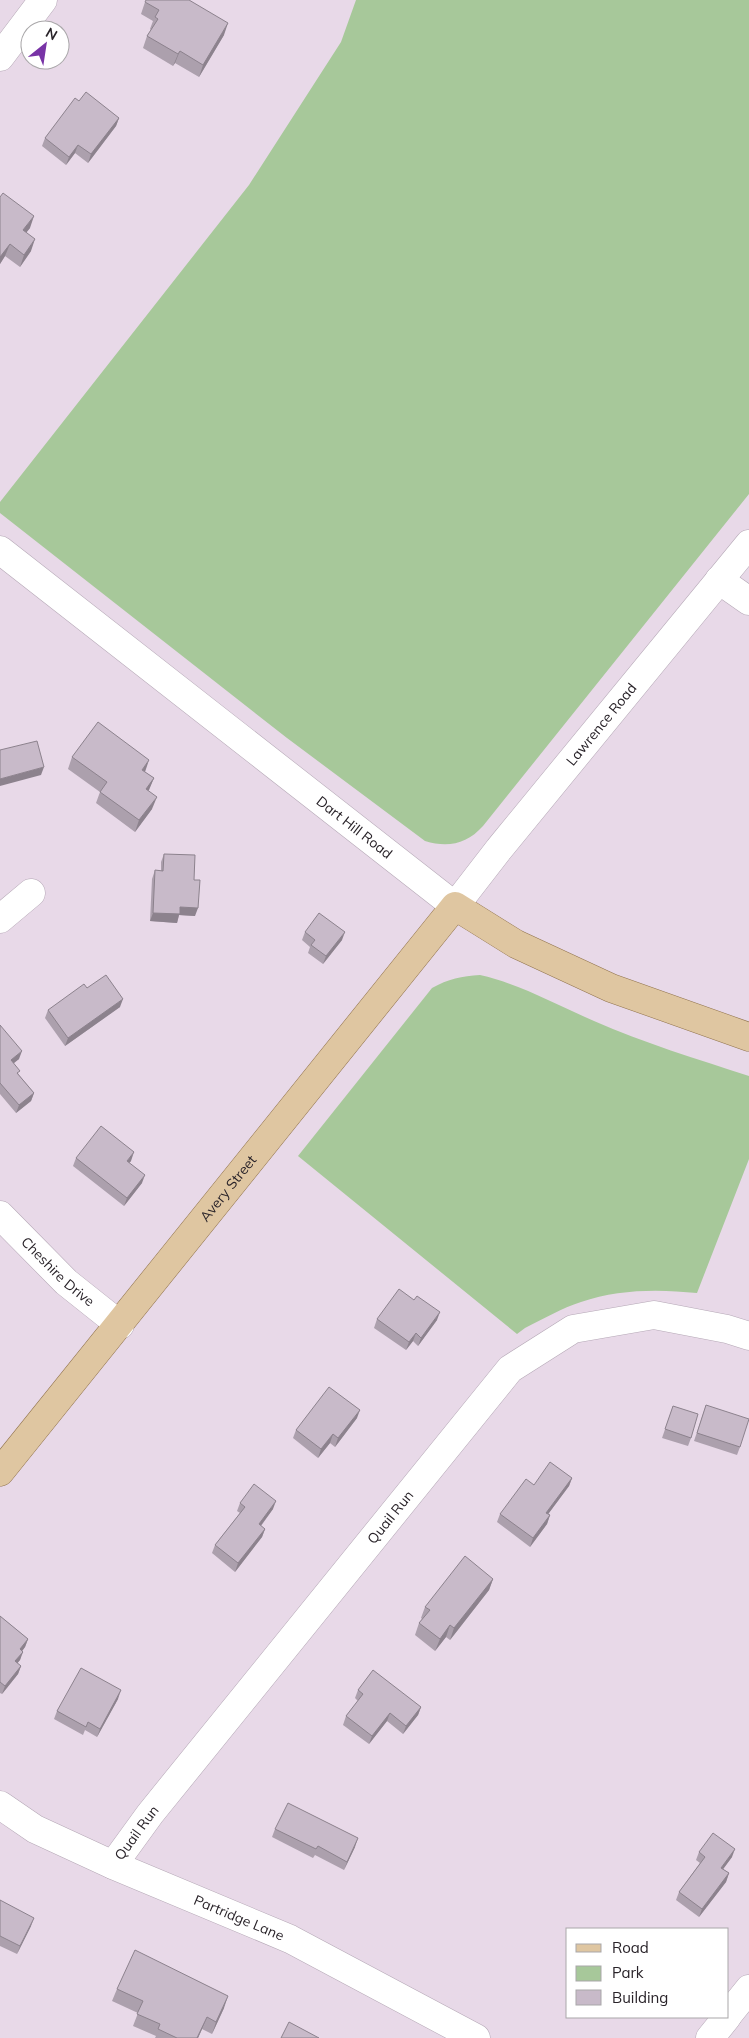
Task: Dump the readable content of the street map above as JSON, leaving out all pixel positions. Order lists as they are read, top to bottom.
{
  "streets": {
    "main road": ["Dart Hill Road", "Avery Street"],
    "street": [
      "Lawrence Road",
      "Cheshire Drive",
      "Quail Run",
      "Partridge Lane"
    ]
  },
  "crossings": [
    ["Lawrence Road", "Dart Hill Road"],
    ["Lawrence Road", "Avery Street"],
    ["Dart Hill Road", "Avery Street"],
    ["Avery Street", "Cheshire Drive"],
    ["Quail Run", "Partridge Lane"]
  ],
  "legend": ["Road", "Park", "Building"],
  "north": "top right"
}
